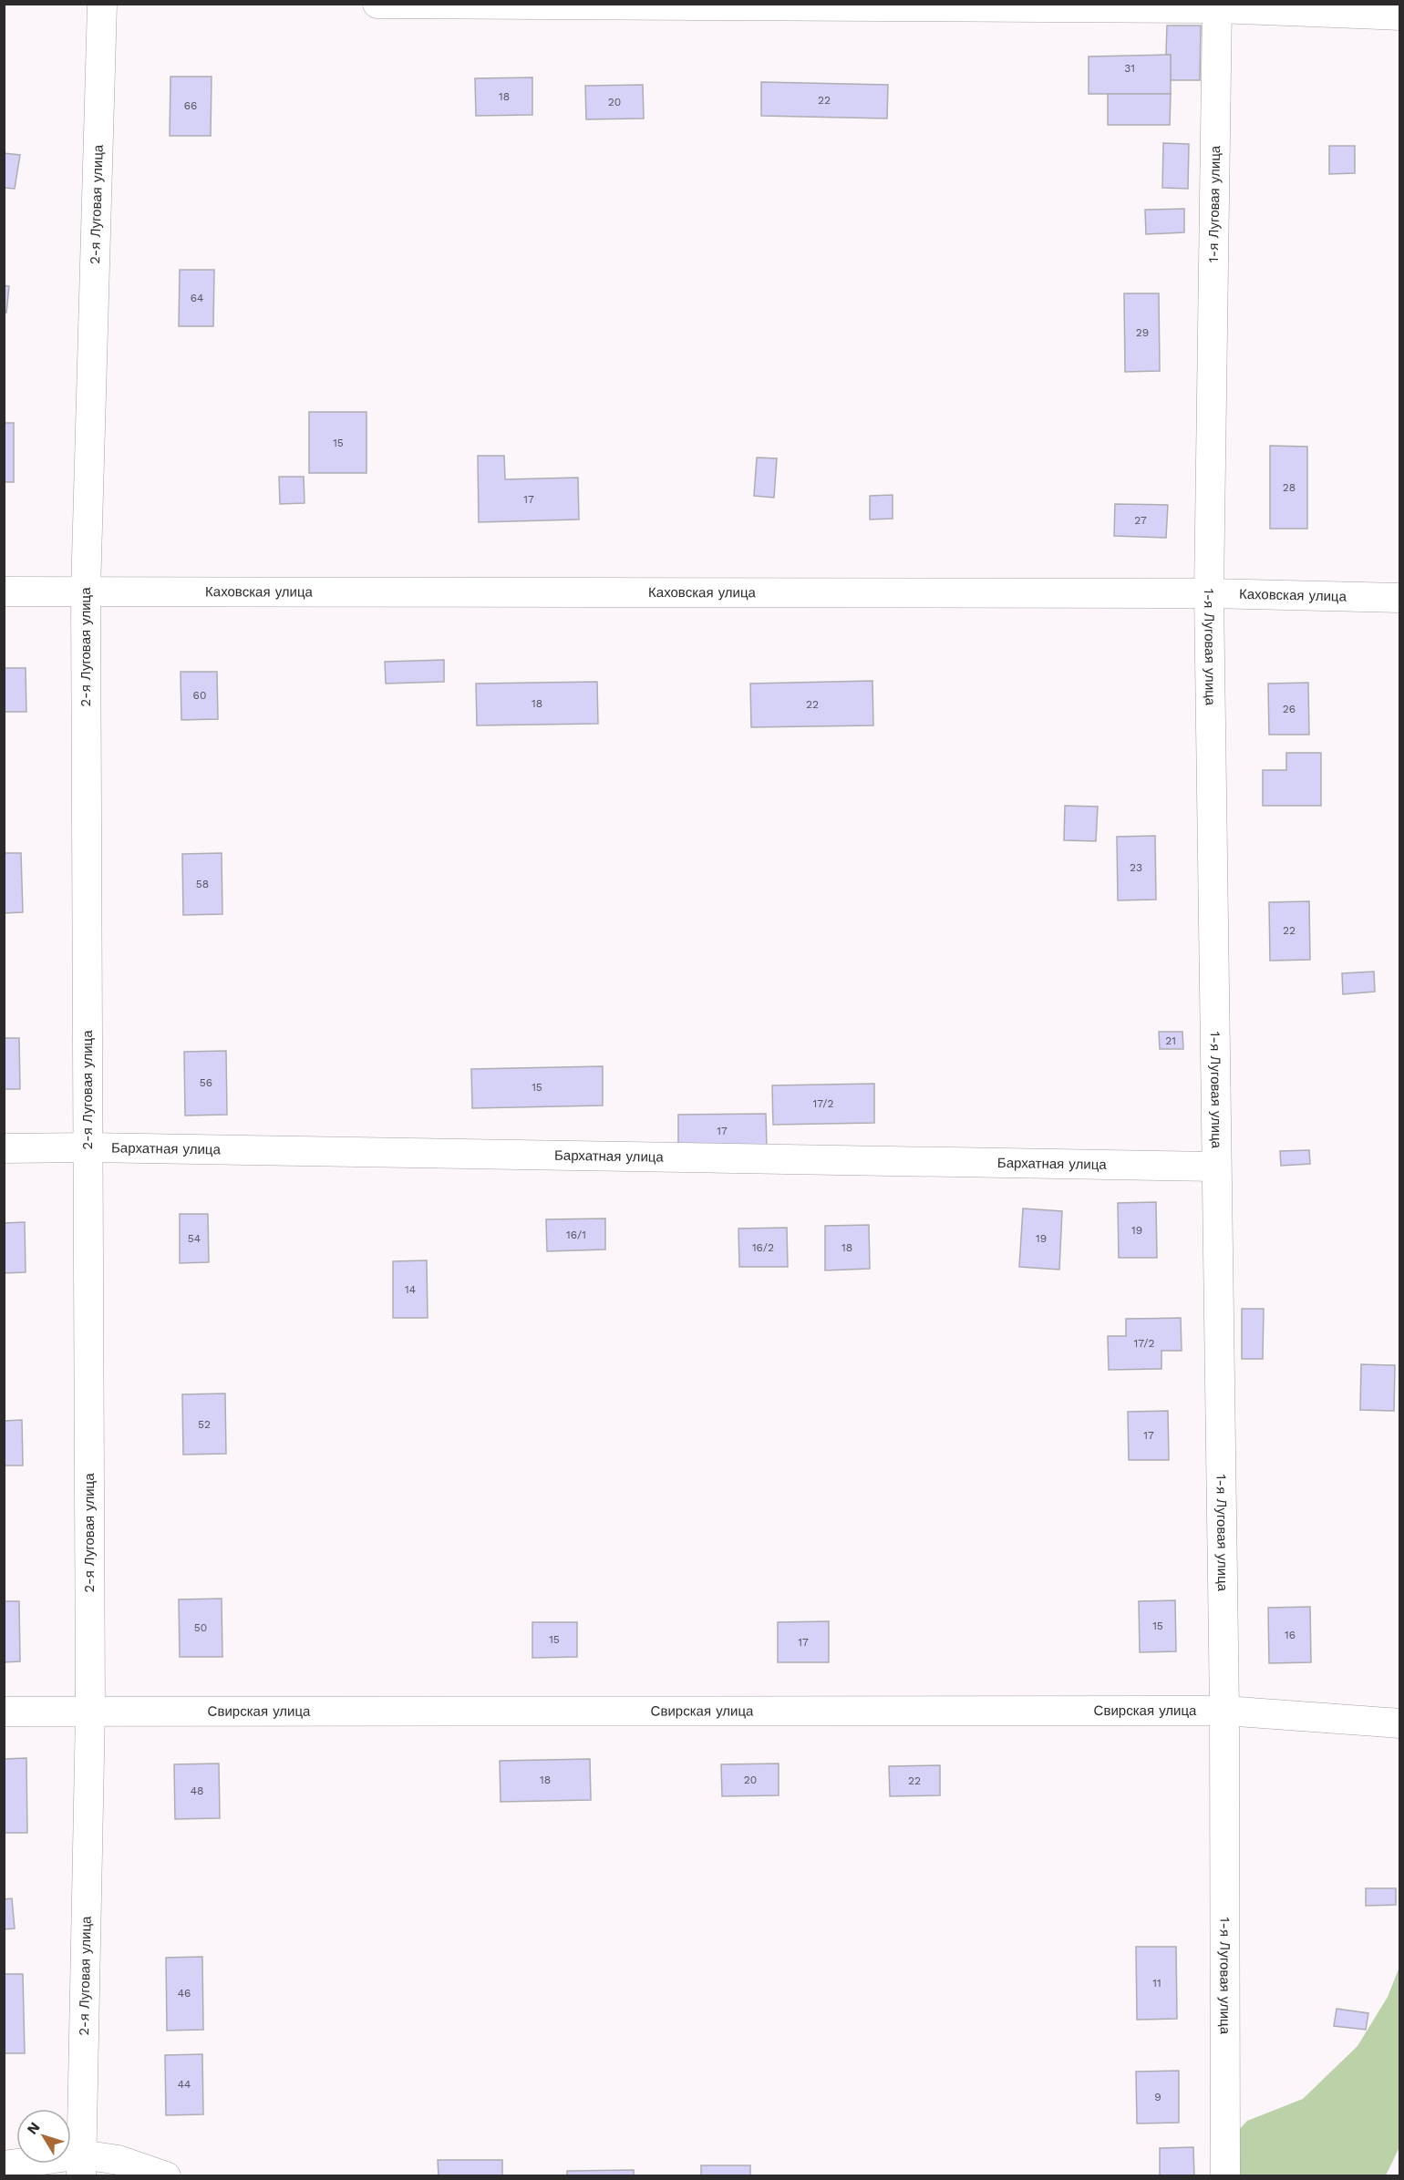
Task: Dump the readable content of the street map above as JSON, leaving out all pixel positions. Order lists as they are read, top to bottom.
{
  "streets": {
    "street": [
      "2-я Луговая улица",
      "1-я Луговая улица",
      "Каховская улица",
      "Бархатная улица",
      "Свирская улица"
    ]
  },
  "crossings": [
    ["2-я Луговая улица", "Каховская улица"],
    ["2-я Луговая улица", "Бархатная улица"],
    ["2-я Луговая улица", "Свирская улица"],
    ["1-я Луговая улица", "Каховская улица"],
    ["1-я Луговая улица", "Бархатная улица"],
    ["1-я Луговая улица", "Свирская улица"]
  ],
  "house_numbers": [
    "31",
    "18",
    "22",
    "20",
    "66",
    "64",
    "29",
    "15",
    "28",
    "17",
    "27",
    "60",
    "18",
    "22",
    "26",
    "23",
    "58",
    "22",
    "21",
    "56",
    "15",
    "17/2",
    "17",
    "19",
    "16/1",
    "54",
    "19",
    "16/2",
    "18",
    "14",
    "17/2",
    "52",
    "17",
    "15",
    "50",
    "16",
    "15",
    "17",
    "18",
    "20",
    "22",
    "48",
    "11",
    "46",
    "44",
    "9"
  ],
  "north": "top left"
}
